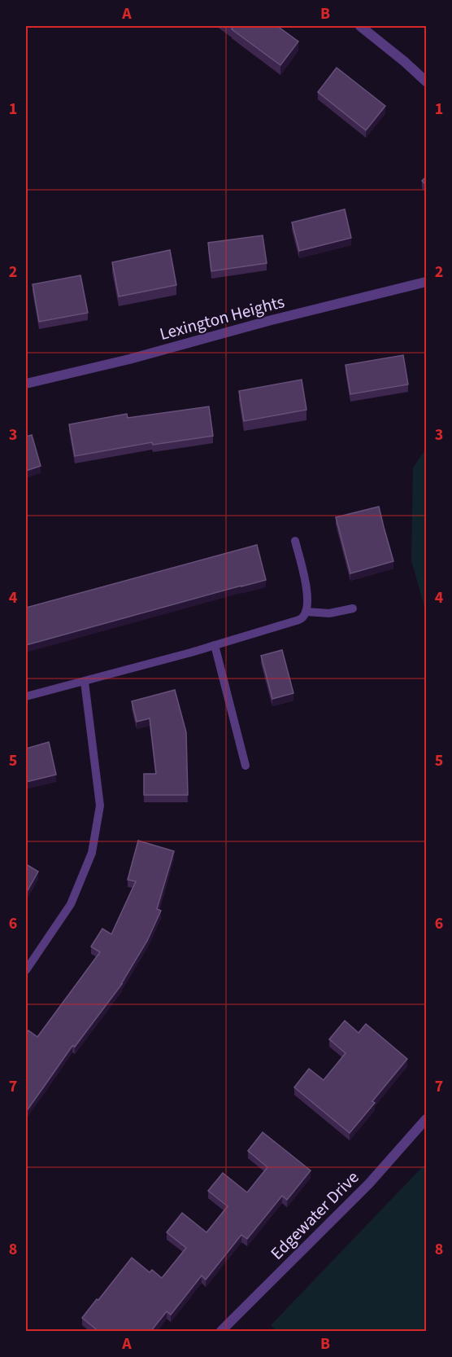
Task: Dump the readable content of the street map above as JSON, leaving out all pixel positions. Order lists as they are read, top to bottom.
{
  "streets": {
    "street": ["Lexington Heights", "Edgewater Drive"]
  },
  "grid": {
    "columns": ["A", "B"],
    "rows": [
      "1",
      "2",
      "3",
      "4",
      "5",
      "6",
      "7",
      "8"
    ]
  }
}
